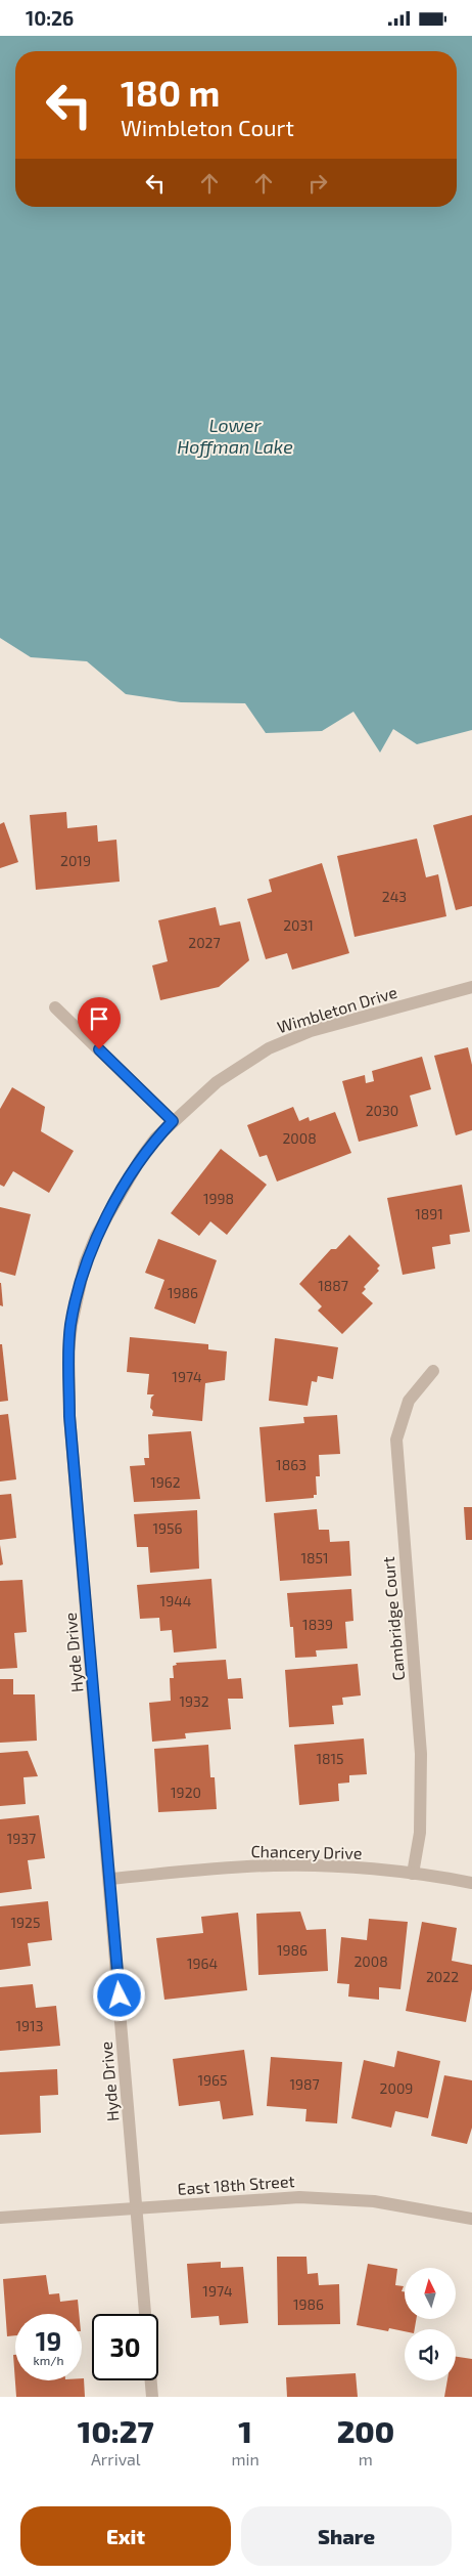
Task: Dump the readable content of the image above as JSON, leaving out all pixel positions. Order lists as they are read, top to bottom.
{
  "streets": {
    "street": [
      "Wimbleton Drive",
      "Cambridge Court",
      "Hyde Drive",
      "Chancery Drive",
      "East 18th Street"
    ]
  },
  "crossings": [
    ["Wimbleton Drive", "Hyde Drive"],
    ["Cambridge Court", "Chancery Drive"],
    ["Hyde Drive", "Chancery Drive"],
    ["Hyde Drive", "East 18th Street"]
  ],
  "water": ["Lower Hoffman Lake"],
  "house_numbers": [
    "2019",
    "243",
    "2031",
    "2027",
    "2030",
    "2008",
    "1998",
    "1891",
    "1887",
    "1986",
    "1974",
    "1863",
    "1962",
    "1956",
    "1851",
    "1944",
    "1839",
    "1932",
    "1815",
    "1920",
    "1937",
    "1925",
    "1986",
    "2008",
    "1964",
    "2022",
    "1913",
    "1965",
    "1987",
    "2009",
    "1974",
    "1986"
  ],
  "north": "top",
  "page": {
    "status": "10:26",
    "turn": ["180 m", "Wimbleton Court"],
    "speed": "19 km/h",
    "limit": "30",
    "eta": [
      "10:27",
      "Arrival",
      "1",
      "min",
      "200",
      "m"
    ],
    "buttons": ["Exit", "Share"]
  }
}
